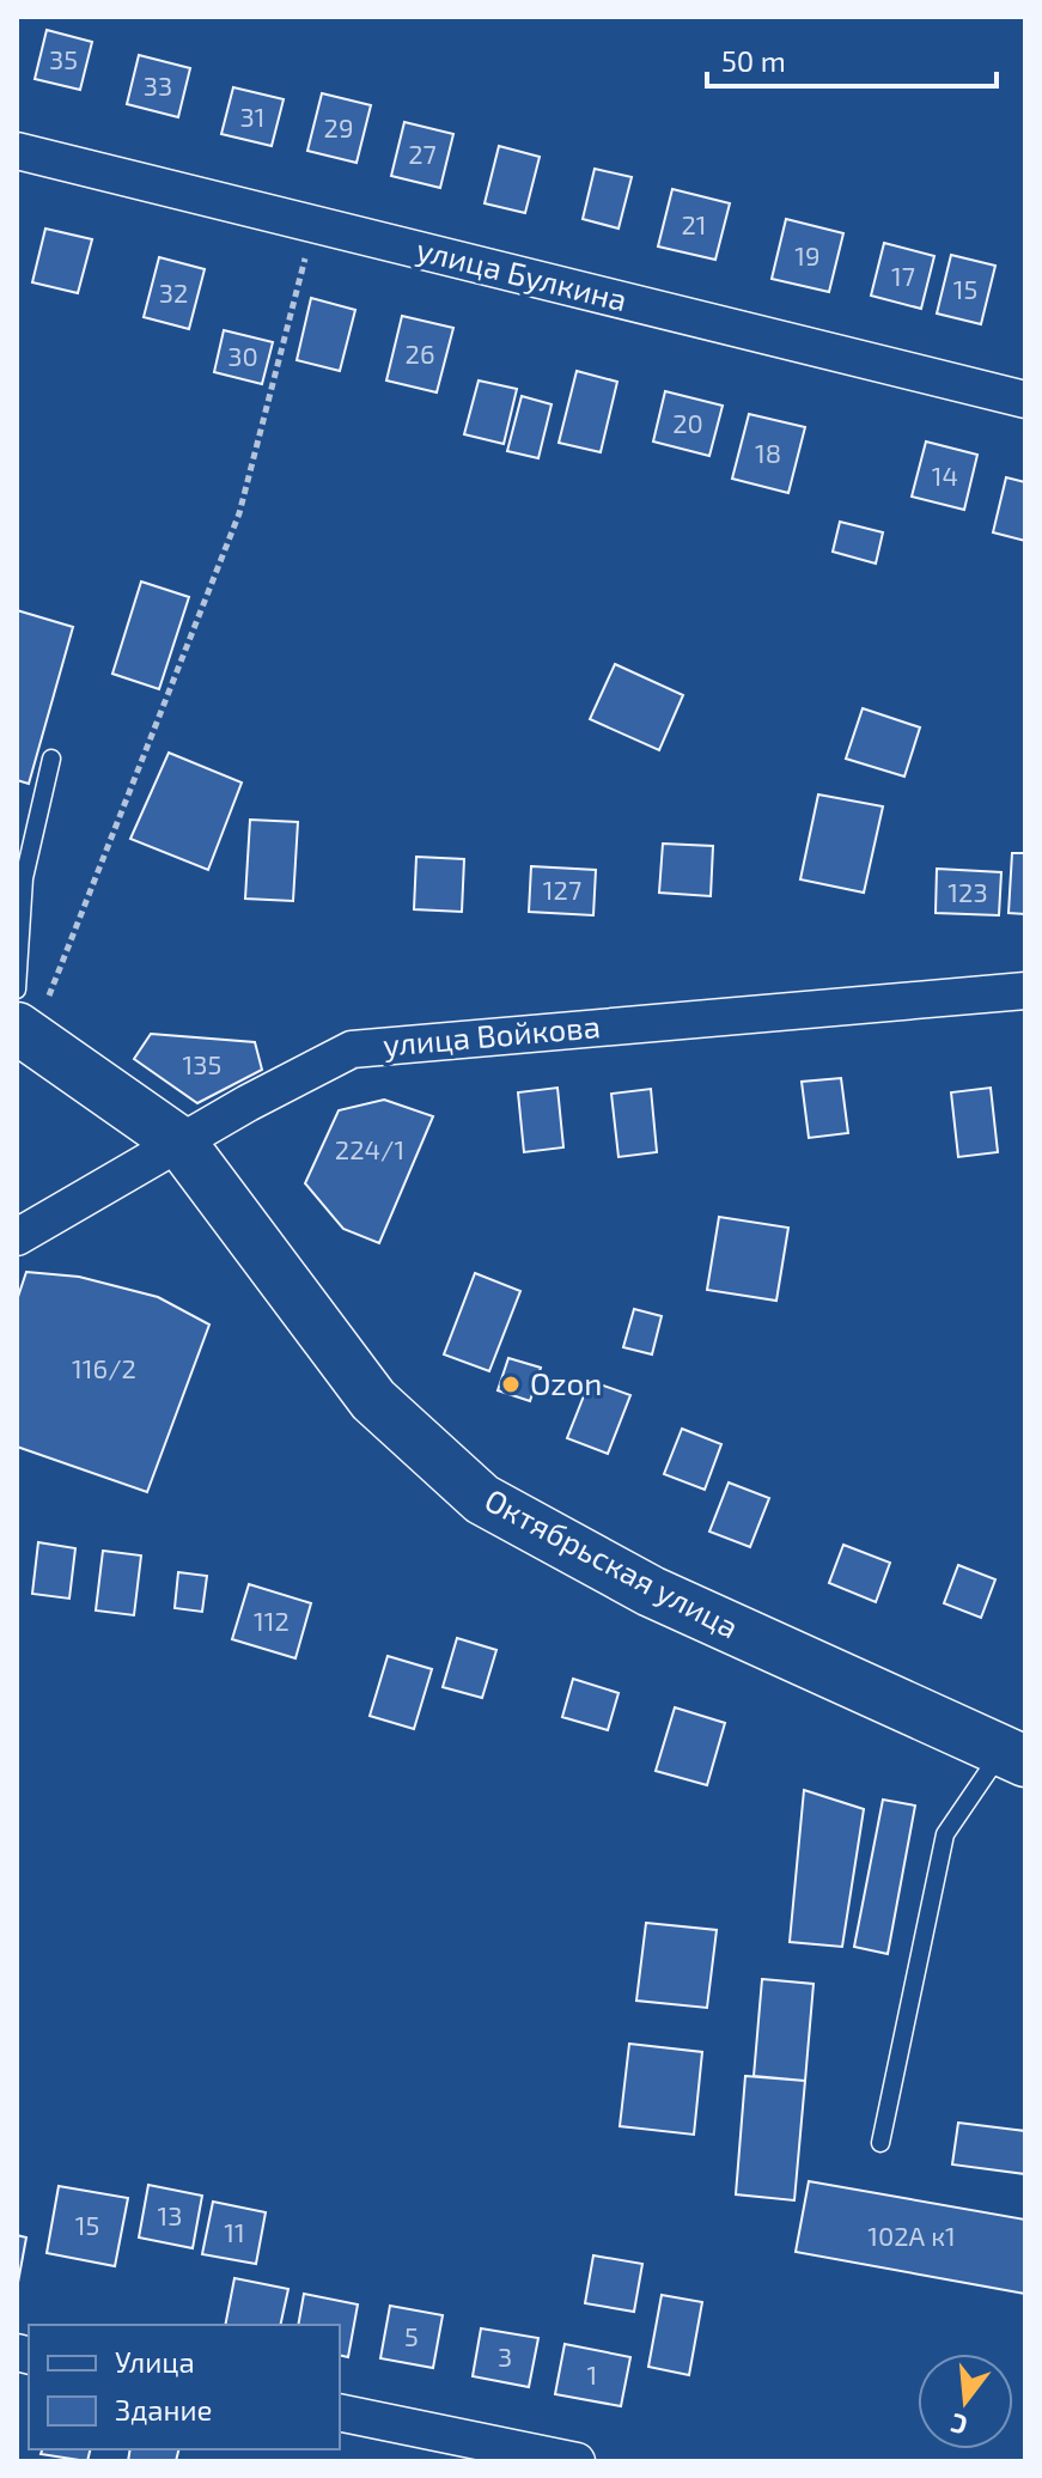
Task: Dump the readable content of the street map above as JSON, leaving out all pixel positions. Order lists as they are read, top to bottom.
{
  "streets": {
    "main road": ["Октябрьская улица"],
    "street": ["улица Булкина", "улица Войкова"]
  },
  "crossings": [
    ["улица Войкова", "Октябрьская улица"]
  ],
  "places": ["Ozon"],
  "house_numbers": [
    "35",
    "33",
    "31",
    "29",
    "27",
    "21",
    "19",
    "17",
    "15",
    "32",
    "26",
    "30",
    "20",
    "18",
    "14",
    "127",
    "123",
    "135",
    "224/1",
    "116/2",
    "112",
    "13",
    "15",
    "11",
    "102А к1",
    "5",
    "3",
    "1"
  ],
  "legend": ["Улица", "Здание"],
  "scale_bar": "50 m",
  "north": "bottom"
}
